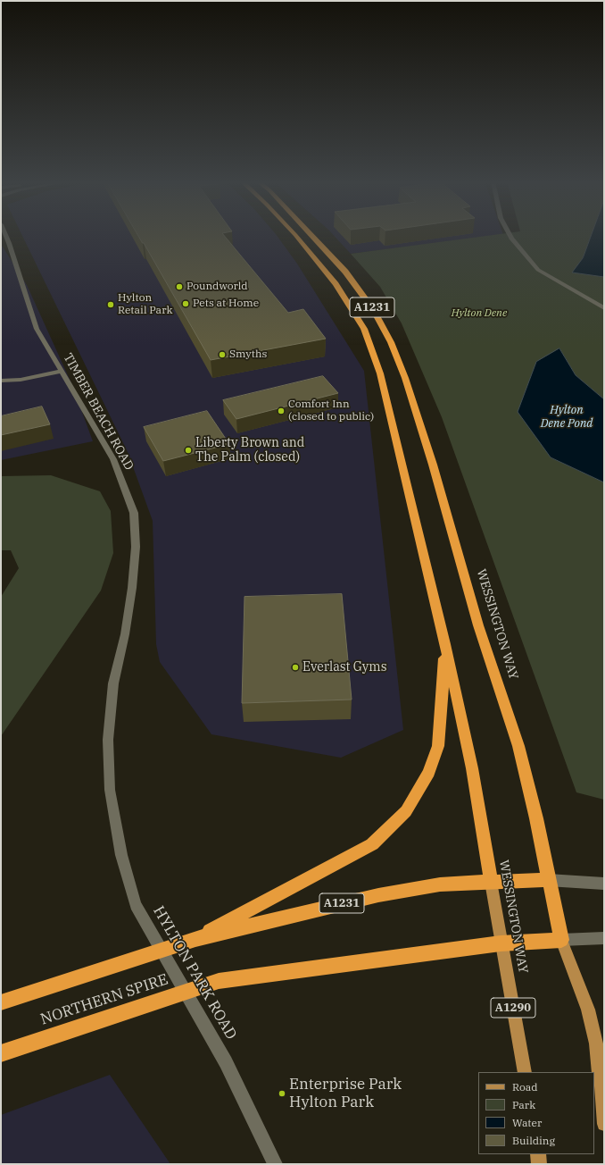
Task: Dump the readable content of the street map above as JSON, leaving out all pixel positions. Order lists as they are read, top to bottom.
{
  "streets": {
    "highway": ["A1231", "WESSINGTON WAY", "NORTHERN SPIRE"],
    "main road": ["A1290"],
    "street": ["TIMBER BEACH ROAD", "HYLTON PARK ROAD"]
  },
  "crossings": [
    ["A1231", "WESSINGTON WAY"],
    ["TIMBER BEACH ROAD", "HYLTON PARK ROAD"],
    ["WESSINGTON WAY", "NORTHERN SPIRE"]
  ],
  "water": ["Hylton Dene Pond"],
  "parks": ["Hylton Dene"],
  "places": [
    "Poundworld",
    "Pets at Home",
    "Hylton Retail Park",
    "Smyths",
    "Comfort Inn (closed to public)",
    "Liberty Brown and The Palm (closed)",
    "Everlast Gyms",
    "Enterprise Park Hylton Park"
  ],
  "legend": [
    "Road",
    "Park",
    "Water",
    "Building"
  ]
}
